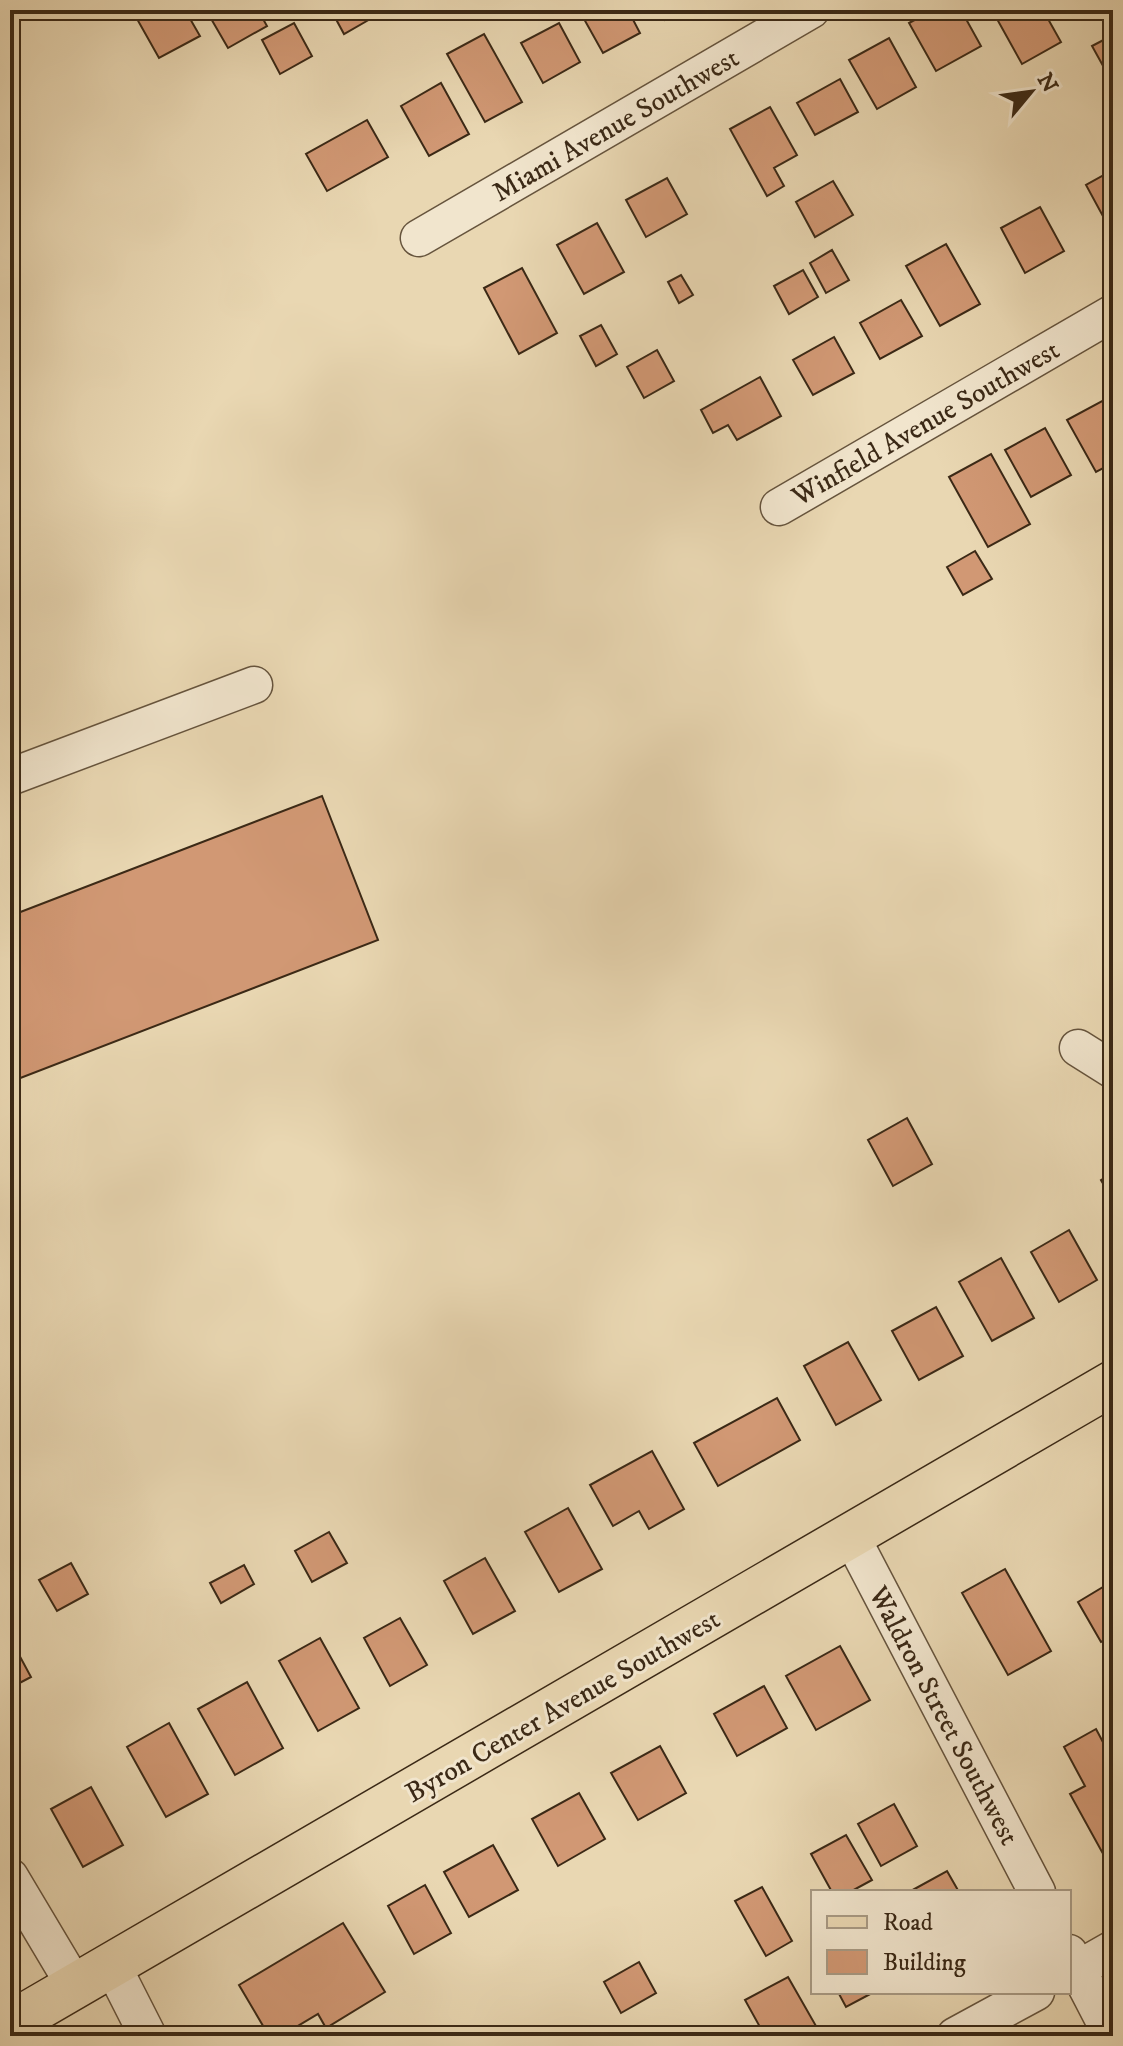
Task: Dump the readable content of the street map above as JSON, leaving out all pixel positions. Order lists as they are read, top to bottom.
{
  "streets": {
    "main road": ["Byron Center Avenue Southwest"],
    "street": ["Miami Avenue Southwest", "Winfield Avenue Southwest", "Waldron Street Southwest"]
  },
  "crossings": [
    ["Byron Center Avenue Southwest", "Waldron Street Southwest"]
  ],
  "legend": ["Road", "Building"],
  "north": "top right"
}
